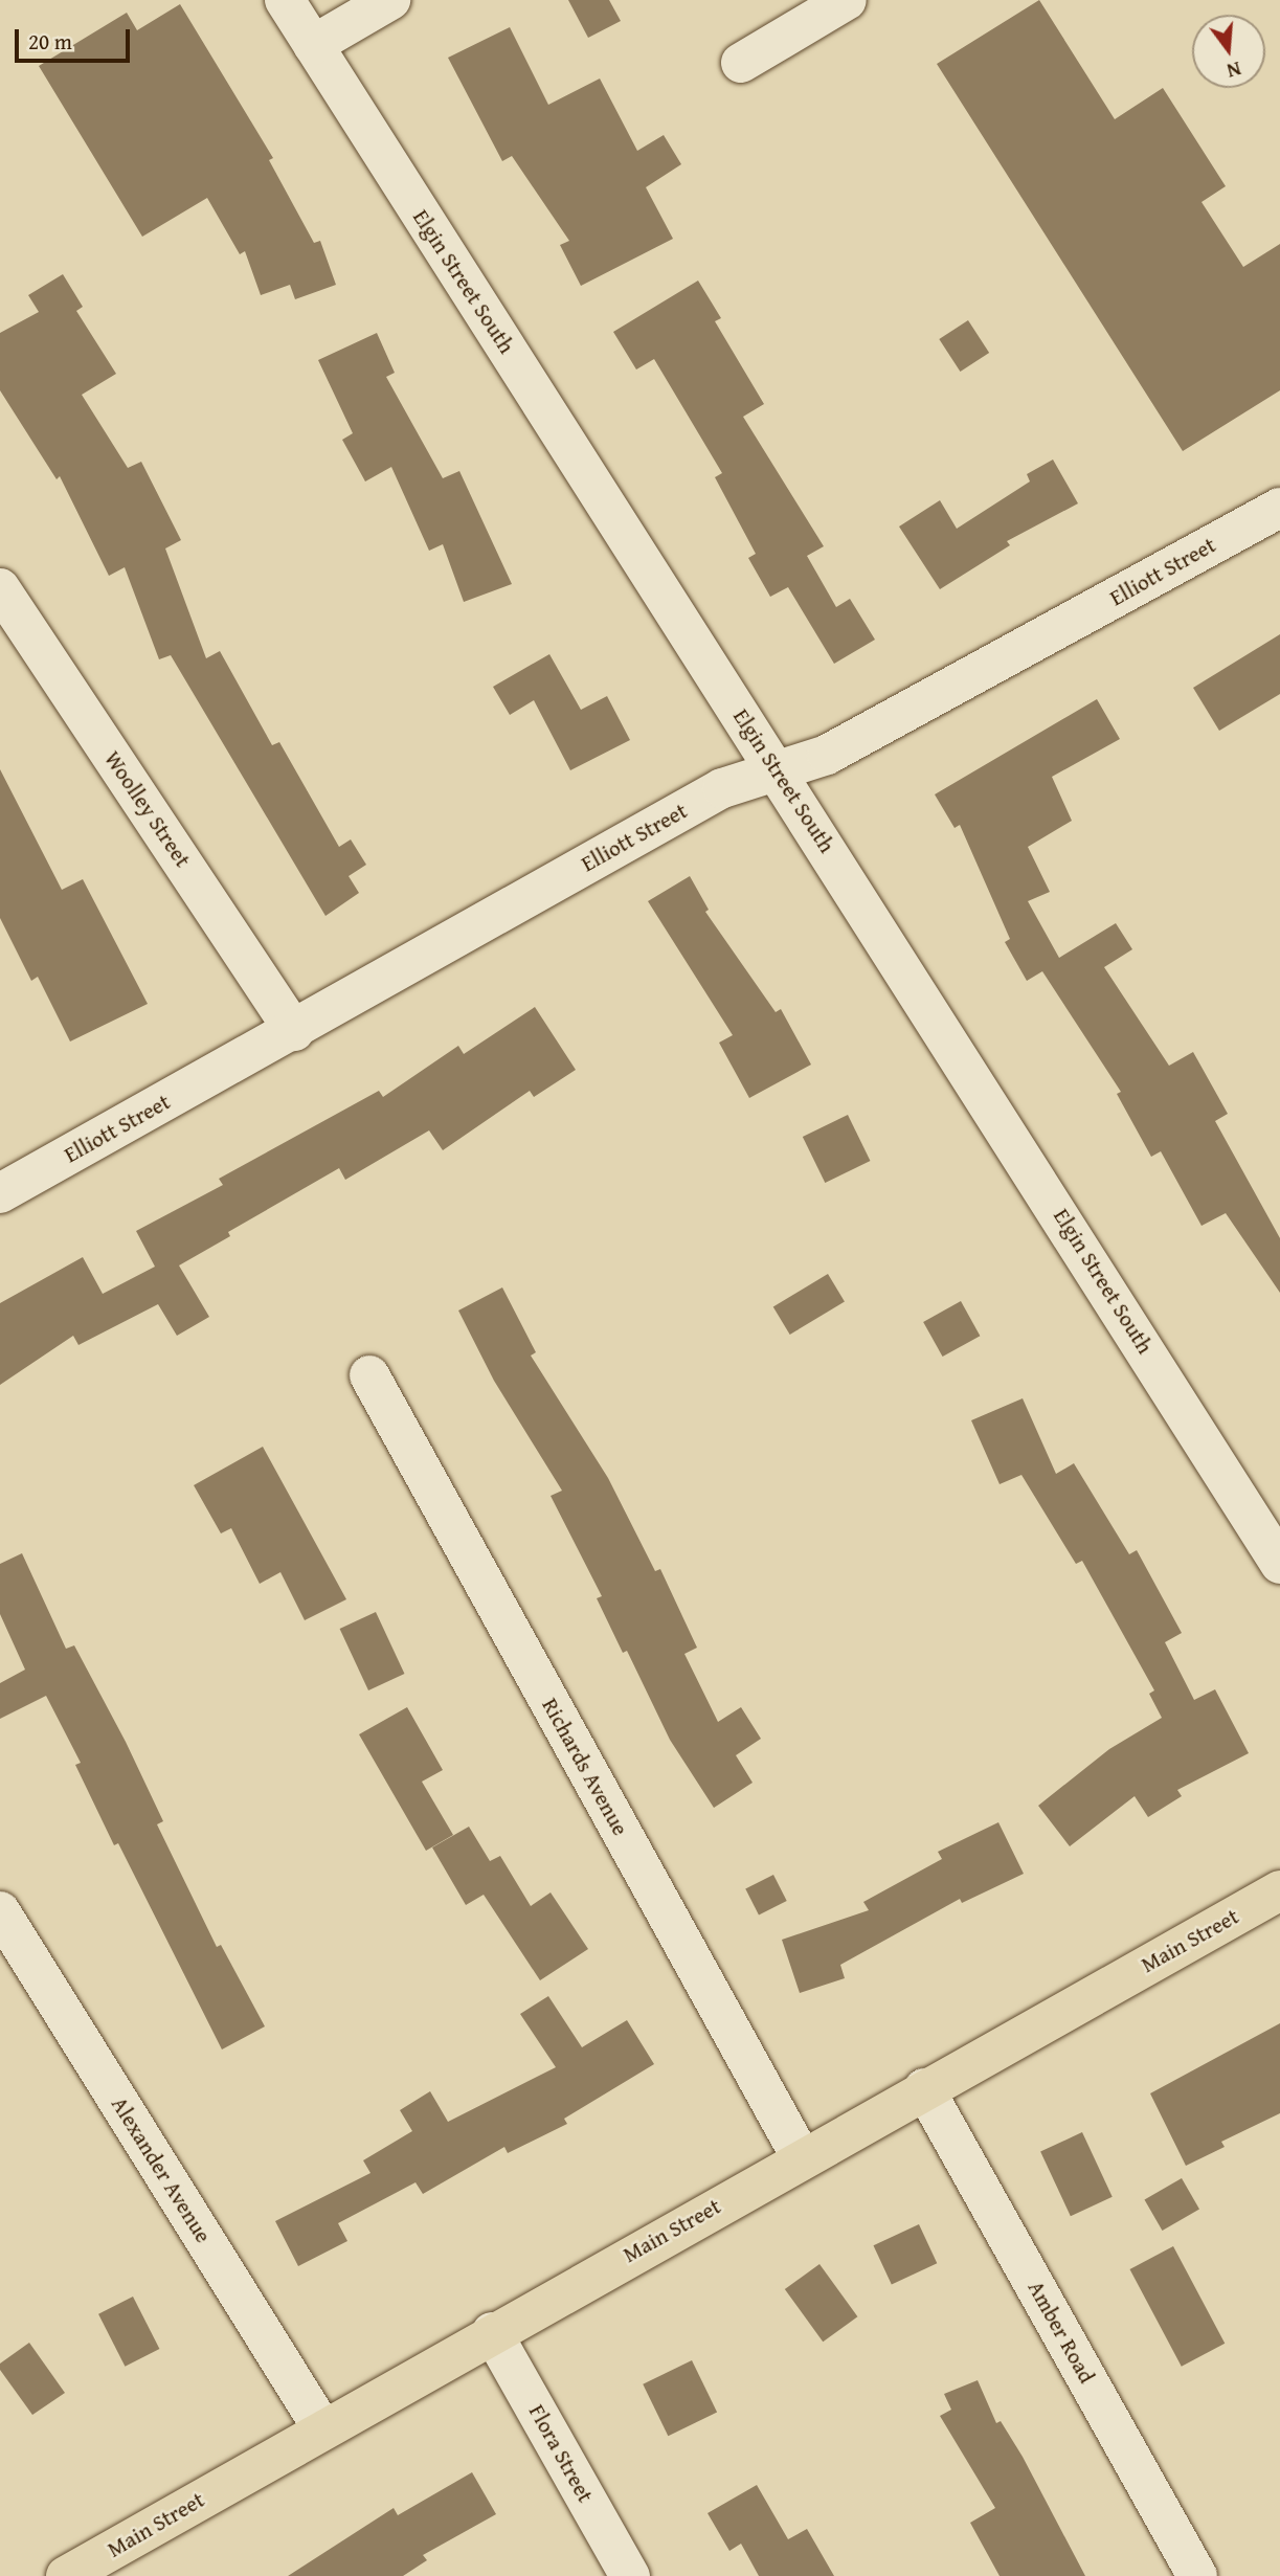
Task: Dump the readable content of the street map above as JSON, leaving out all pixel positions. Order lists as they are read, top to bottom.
{
  "streets": {
    "main road": ["Main Street"],
    "street": [
      "Elgin Street South",
      "Elliott Street",
      "Woolley Street",
      "Richards Avenue",
      "Alexander Avenue",
      "Amber Road",
      "Flora Street"
    ]
  },
  "crossings": [
    ["Elgin Street South", "Elliott Street"],
    ["Elliott Street", "Woolley Street"],
    ["Richards Avenue", "Main Street"],
    ["Main Street", "Alexander Avenue"],
    ["Main Street", "Amber Road"],
    ["Main Street", "Flora Street"]
  ],
  "scale_bar": "20 m",
  "north": "bottom"
}
